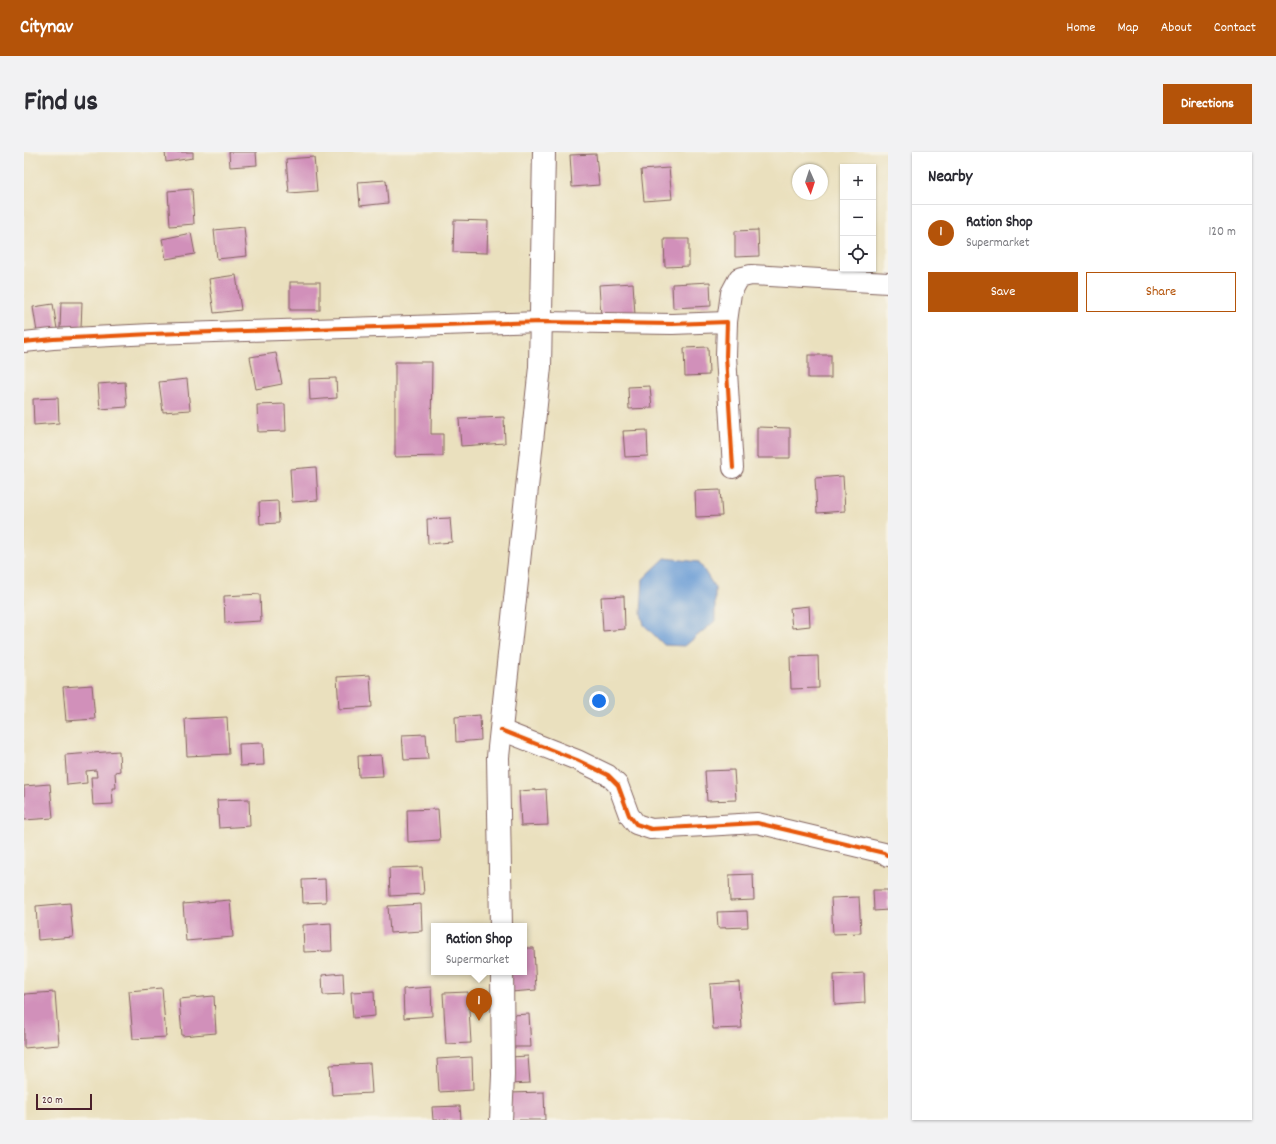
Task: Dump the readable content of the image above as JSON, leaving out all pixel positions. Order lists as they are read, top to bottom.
{
  "scale_bar": "20 m",
  "north": "bottom",
  "page": {
    "header": "Citynav",
    "nav": [
      "Home",
      "Map",
      "About",
      "Contact"
    ],
    "title": "Find us",
    "buttons": [
      "Directions",
      ["Save", "Share"]
    ],
    "heading": "Nearby",
    "map_buttons": ["+", "−"],
    "list": [
      {
        "mark": "1",
        "name": "Ration Shop",
        "note": "Supermarket",
        "value": "120 m"
      }
    ],
    "popup": ["Ration Shop", "Supermarket"],
    "pins": "1",
    "scale": "20 m"
  }
}
